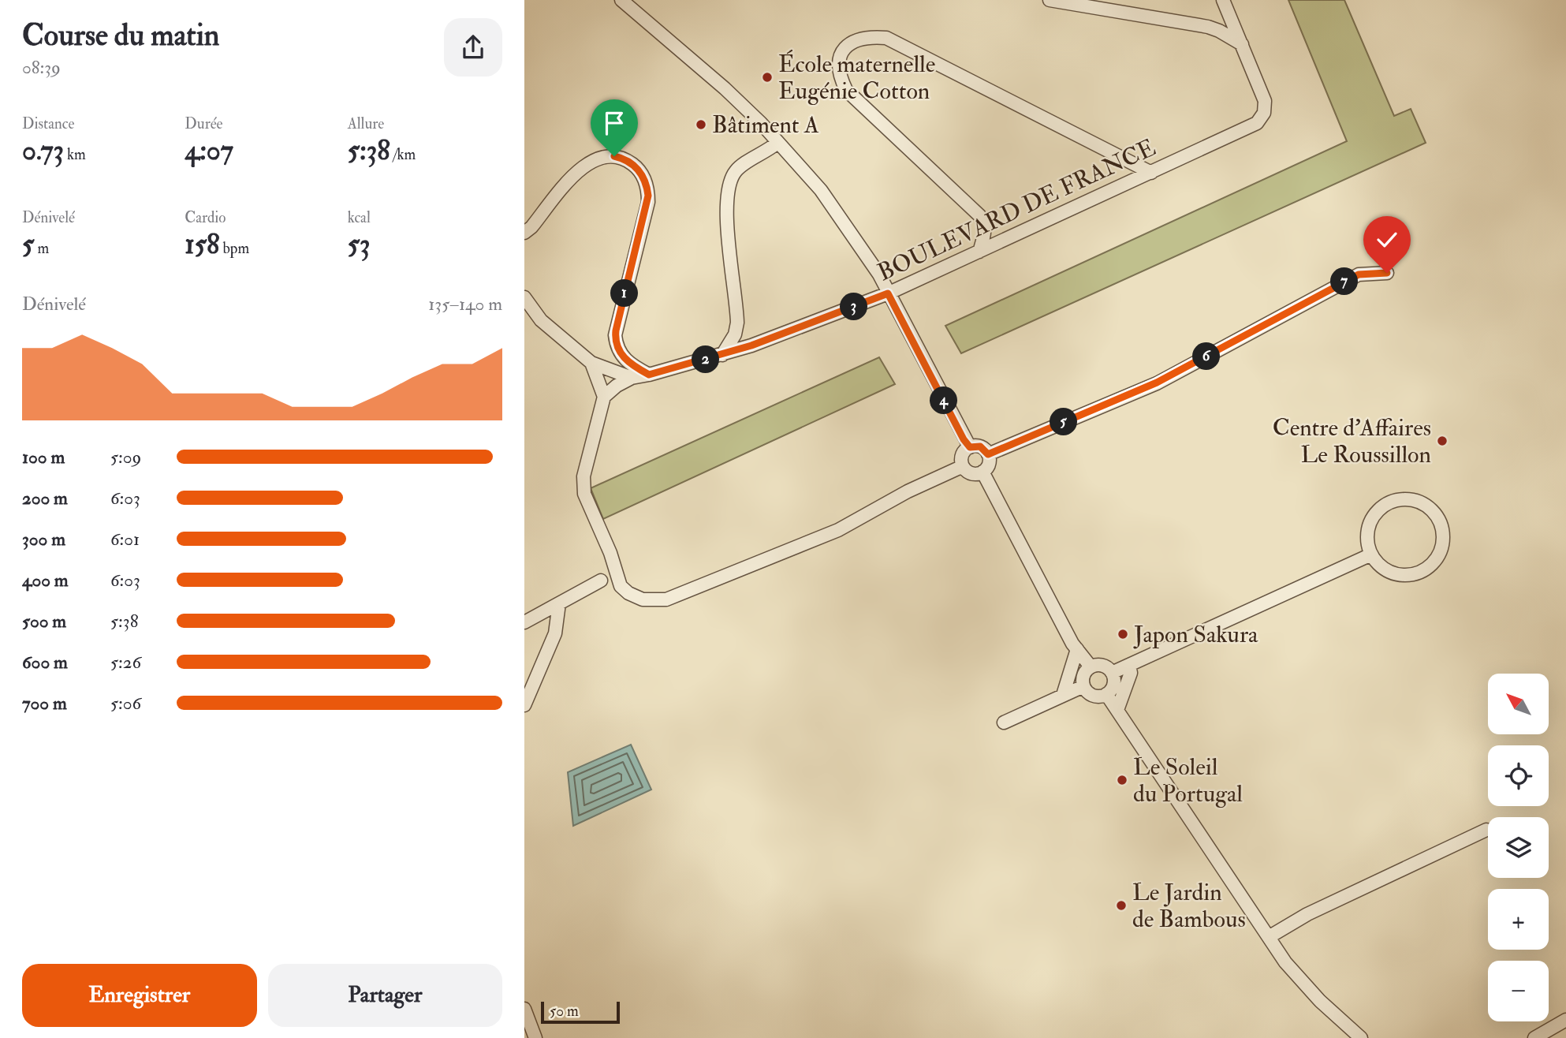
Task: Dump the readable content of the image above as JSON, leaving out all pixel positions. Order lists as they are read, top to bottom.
{
  "streets": {
    "street": ["BOULEVARD DE FRANCE"]
  },
  "places": [
    "École maternelle Eugénie Cotton",
    "Bâtiment A",
    "Centre d’Affaires Le Roussillon",
    "Japon Sakura",
    "Le Soleil du Portugal",
    "Le Jardin de Bambous"
  ],
  "scale_bar": "50 m",
  "north": "top left",
  "page": {
    "heading": ["Course du matin", "08:39"],
    "stats": [
      ["Distance", "0.73 km"],
      ["Durée", "4:07"],
      ["Allure", "5:38 /km"],
      ["Dénivelé", "5 m"],
      ["Cardio", "158 bpm"],
      ["kcal", "53"]
    ],
    "pins": [
      "7",
      "1",
      "3",
      "6",
      "2",
      "4",
      "5"
    ],
    "chart": ["Dénivelé", "135–140 m"],
    "list": [
      {
        "name": "100 m",
        "note": "5:09"
      },
      {
        "name": "200 m",
        "note": "6:03"
      },
      {
        "name": "300 m",
        "note": "6:01"
      },
      {
        "name": "400 m",
        "note": "6:03"
      },
      {
        "name": "500 m",
        "note": "5:38"
      },
      {
        "name": "600 m",
        "note": "5:26"
      },
      {
        "name": "700 m",
        "note": "5:06"
      }
    ],
    "map_buttons": ["+", "−"],
    "buttons": ["Enregistrer", "Partager"],
    "scale": "50 m"
  }
}
